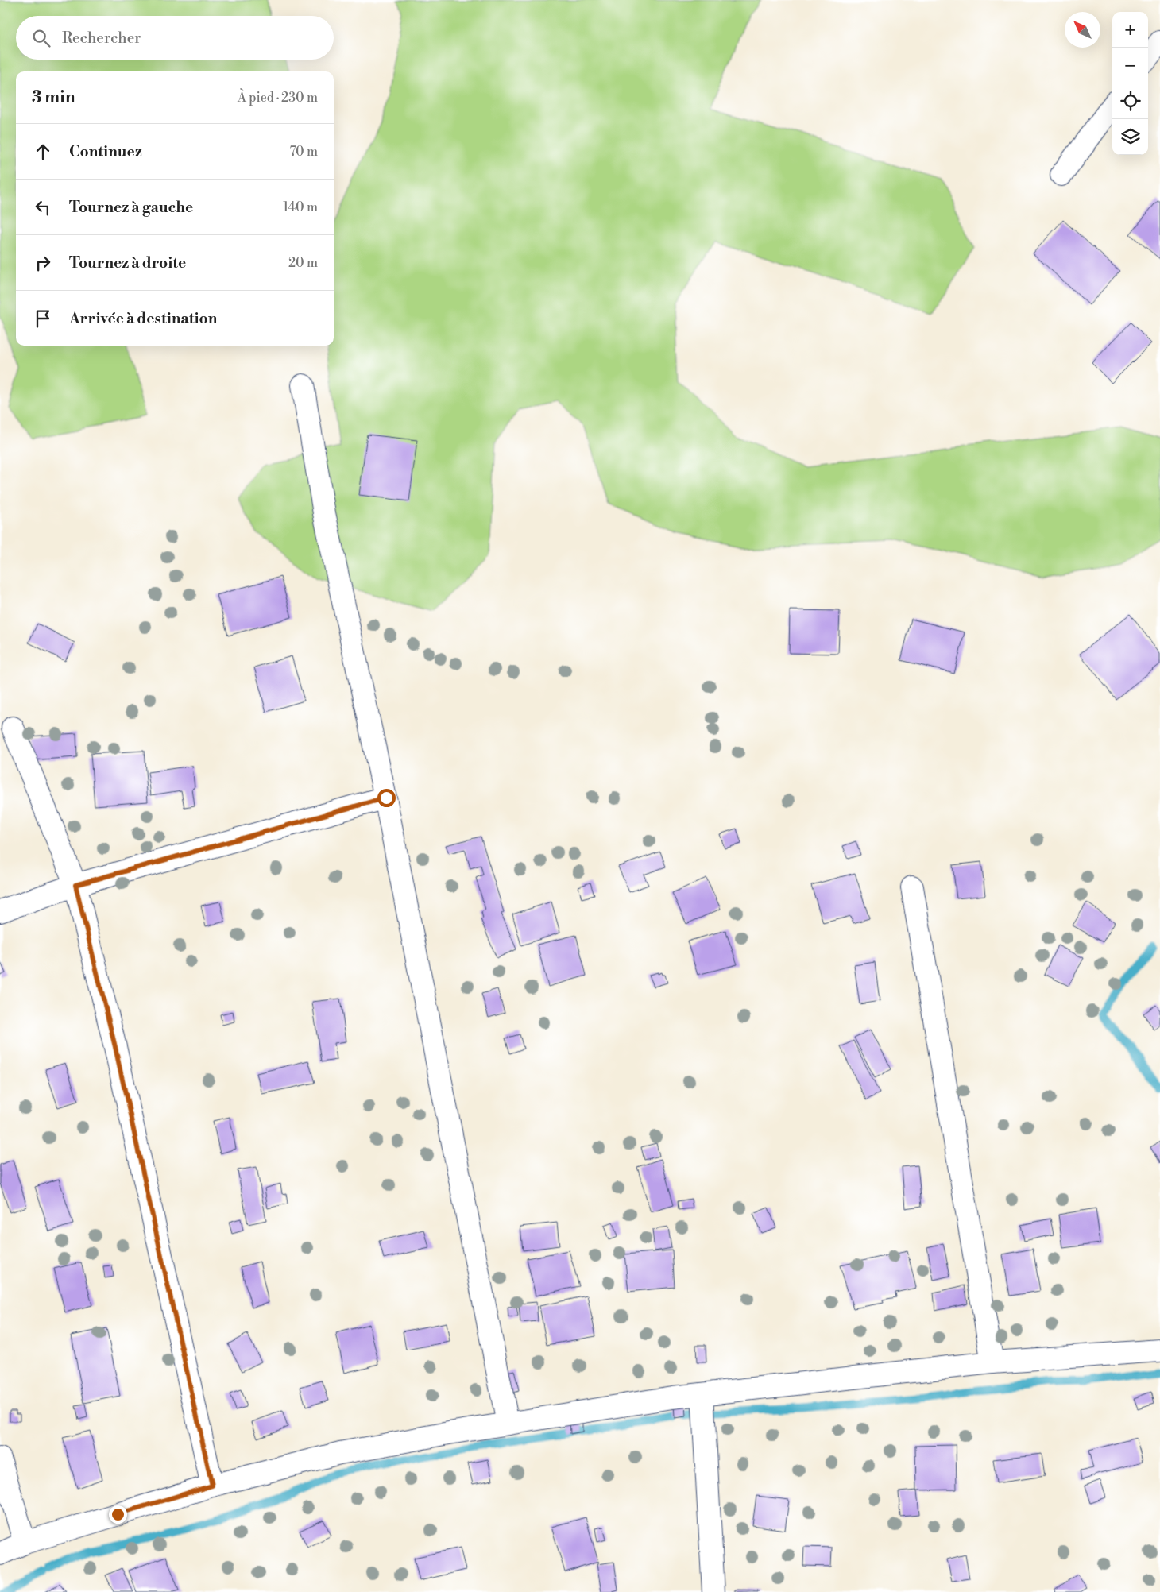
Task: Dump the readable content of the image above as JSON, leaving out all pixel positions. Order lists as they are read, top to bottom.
{
  "north": "top left",
  "page": {
    "map_buttons": ["+", "−"],
    "search": "Rechercher",
    "heading": ["3 min", "À pied · 230 m"],
    "list": [
      ["Continuez", "70 m"],
      ["Tournez à gauche", "140 m"],
      ["Tournez à droite", "20 m"],
      "Arrivée à destination"
    ]
  }
}
